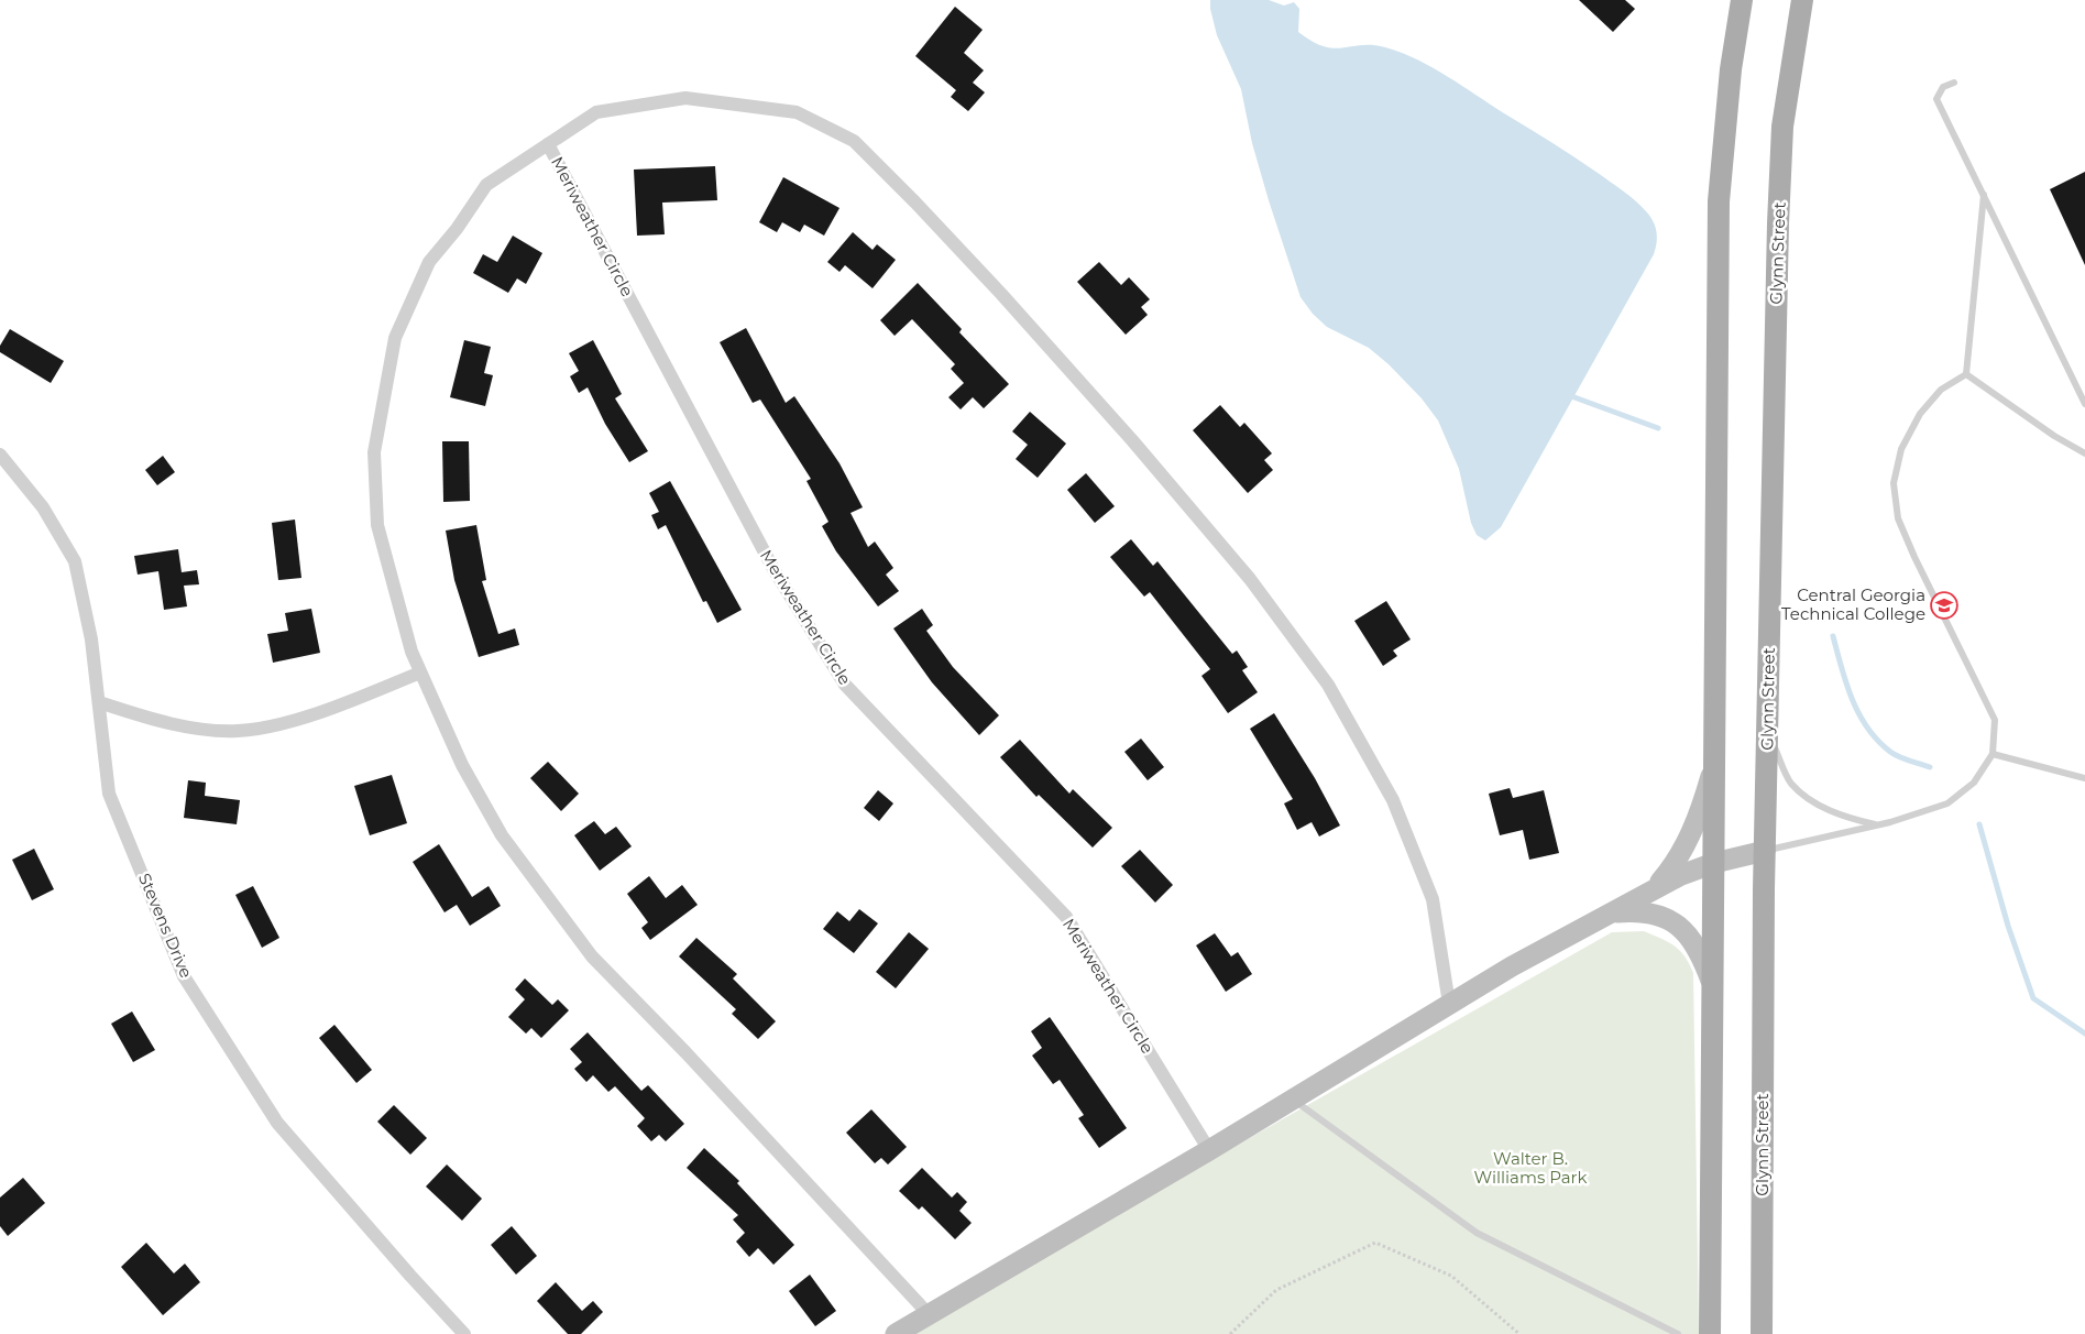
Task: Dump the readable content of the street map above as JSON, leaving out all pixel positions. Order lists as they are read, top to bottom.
{
  "streets": {
    "main road": ["Glynn Street"],
    "street": ["Meriweather Circle", "Stevens Drive"]
  },
  "parks": ["Walter B. Williams Park"],
  "places": {
    "school or university": ["Central Georgia Technical College"]
  }
}
